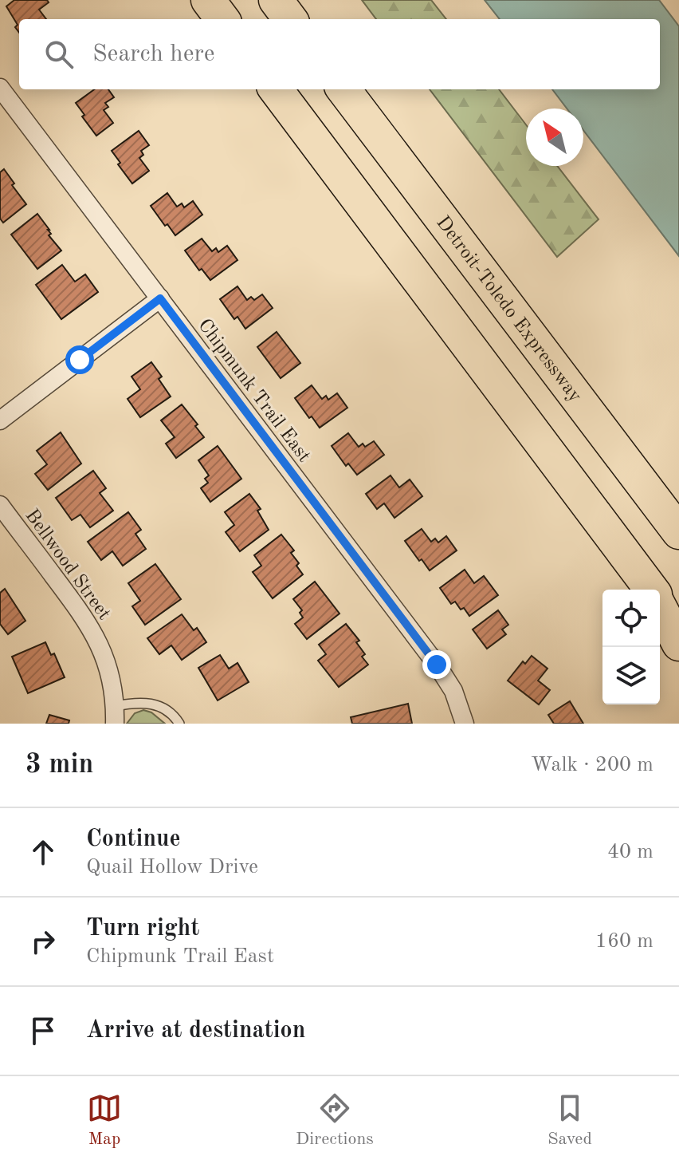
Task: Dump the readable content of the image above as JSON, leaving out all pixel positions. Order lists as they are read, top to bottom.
{
  "streets": {
    "highway": ["Detroit-Toledo Expressway"],
    "street": ["Chipmunk Trail East", "Bellwood Street"]
  },
  "north": "top left",
  "page": {
    "search": "Search here",
    "heading": ["3 min", "Walk · 200 m"],
    "list": [
      ["Continue", "Quail Hollow Drive", "40 m"],
      ["Turn right", "Chipmunk Trail East", "160 m"],
      "Arrive at destination"
    ],
    "nav": ["Map", "Directions", "Saved"]
  }
}
